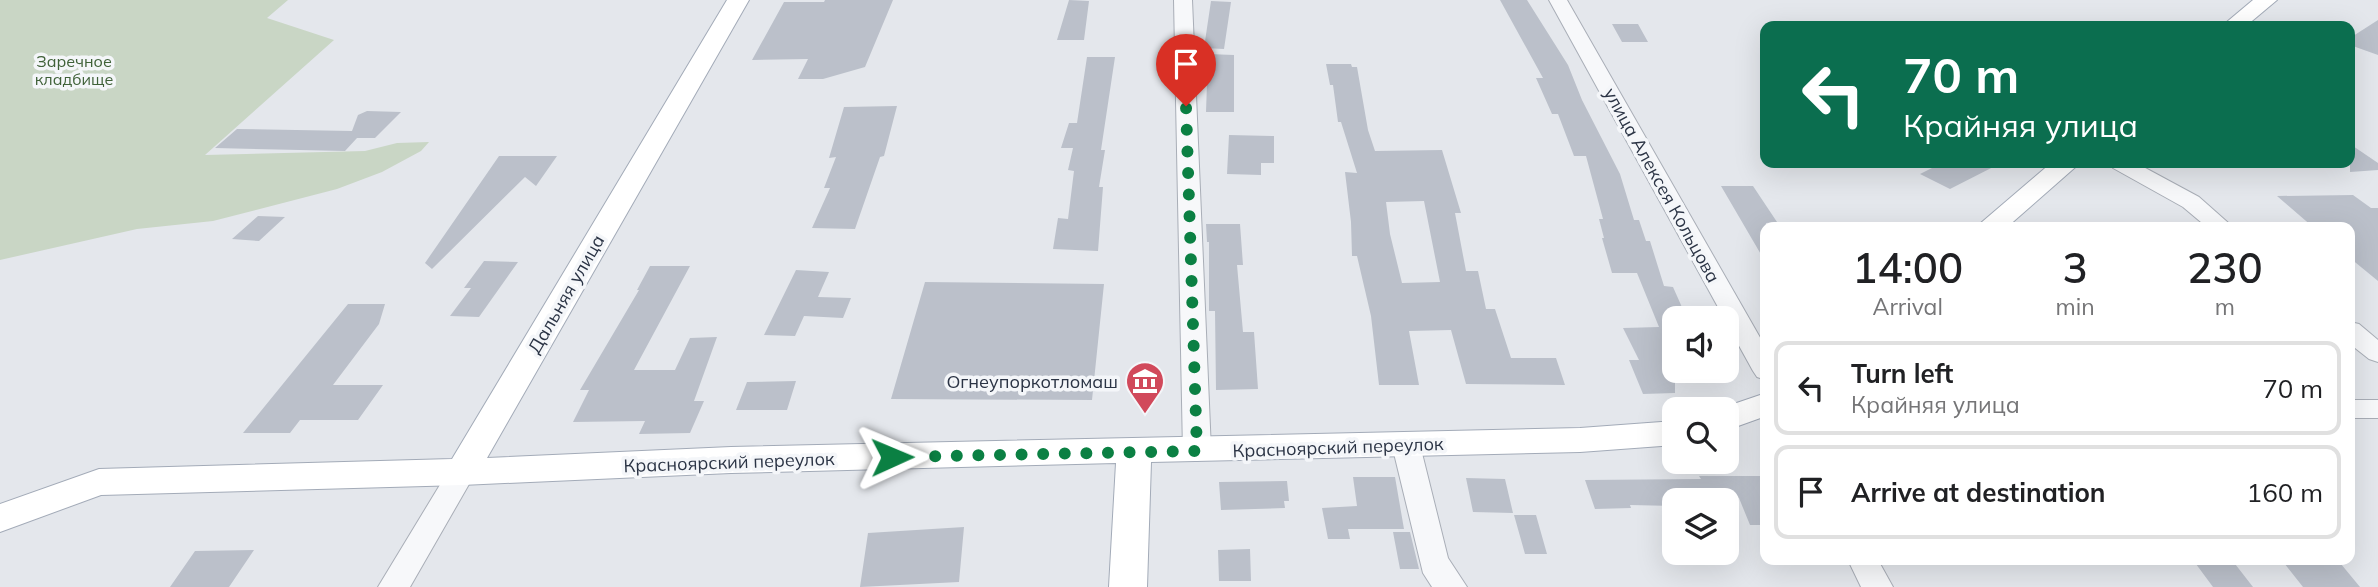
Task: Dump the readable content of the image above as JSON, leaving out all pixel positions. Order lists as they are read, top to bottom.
{
  "streets": {
    "main road": ["Дальняя улица", "Красноярский переулок"],
    "street": ["улица Алексея Кольцова"]
  },
  "crossings": [
    ["Дальняя улица", "Красноярский переулок"]
  ],
  "parks": ["Заречное кладбище"],
  "places": {
    "museum": ["Огнеупоркотломаш"]
  },
  "page": {
    "turn": ["70 m", "Крайняя улица"],
    "eta": [
      "14:00",
      "Arrival",
      "3",
      "min",
      "230",
      "m"
    ],
    "list": [
      {
        "name": "Turn left",
        "note": "Крайняя улица",
        "value": "70 m"
      },
      {
        "name": "Arrive at destination",
        "value": "160 m"
      }
    ]
  }
}
